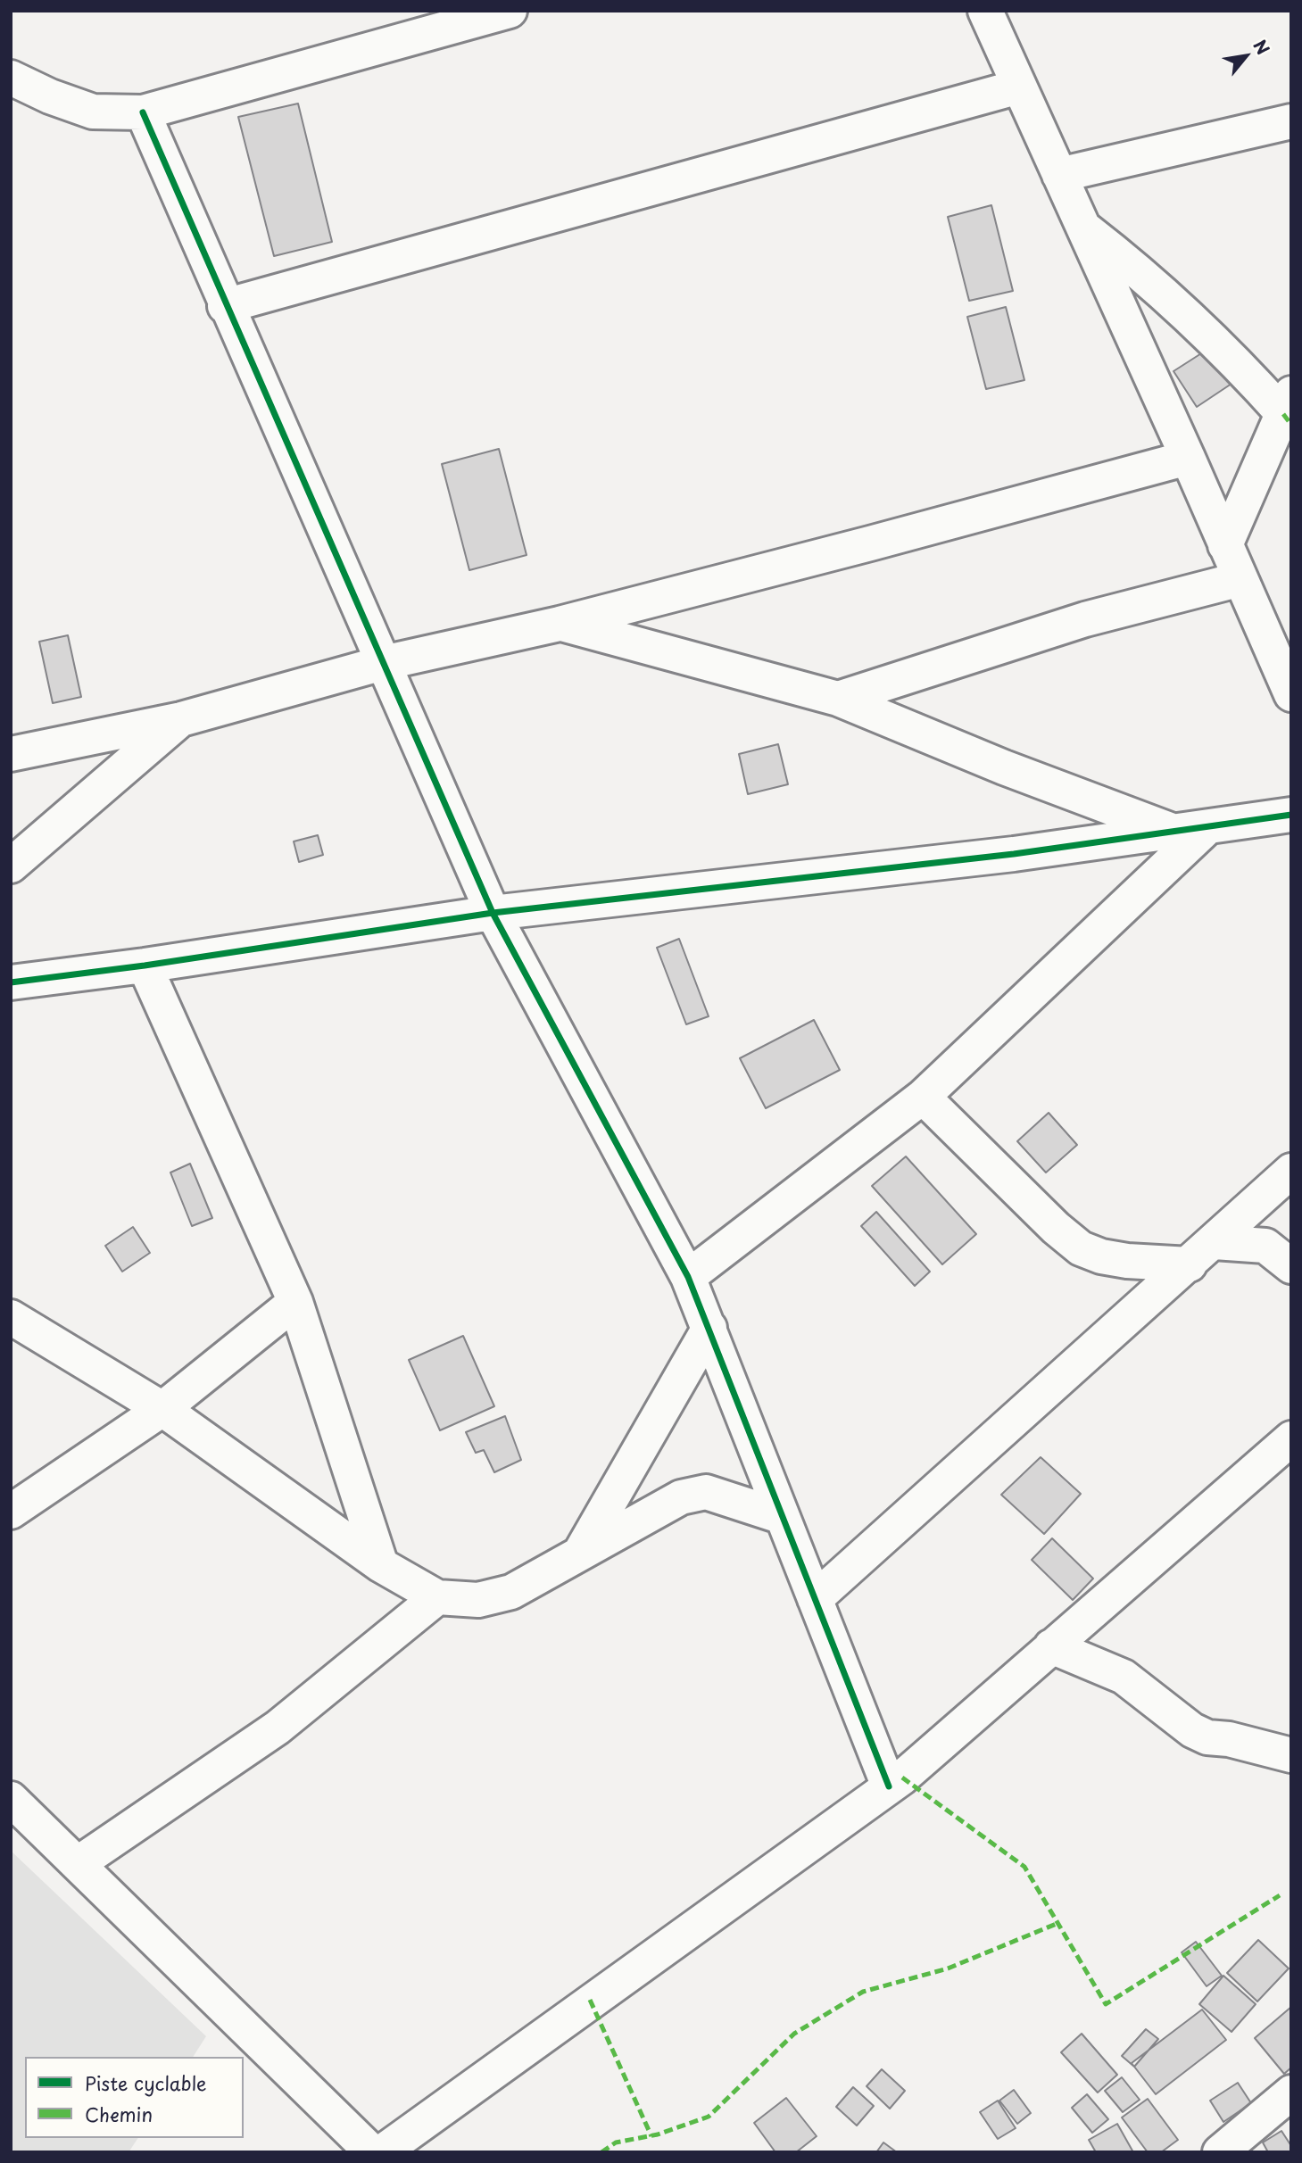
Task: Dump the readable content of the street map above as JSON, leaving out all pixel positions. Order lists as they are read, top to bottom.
{
  "legend": ["Piste cyclable", "Chemin"],
  "north": "top right"
}
